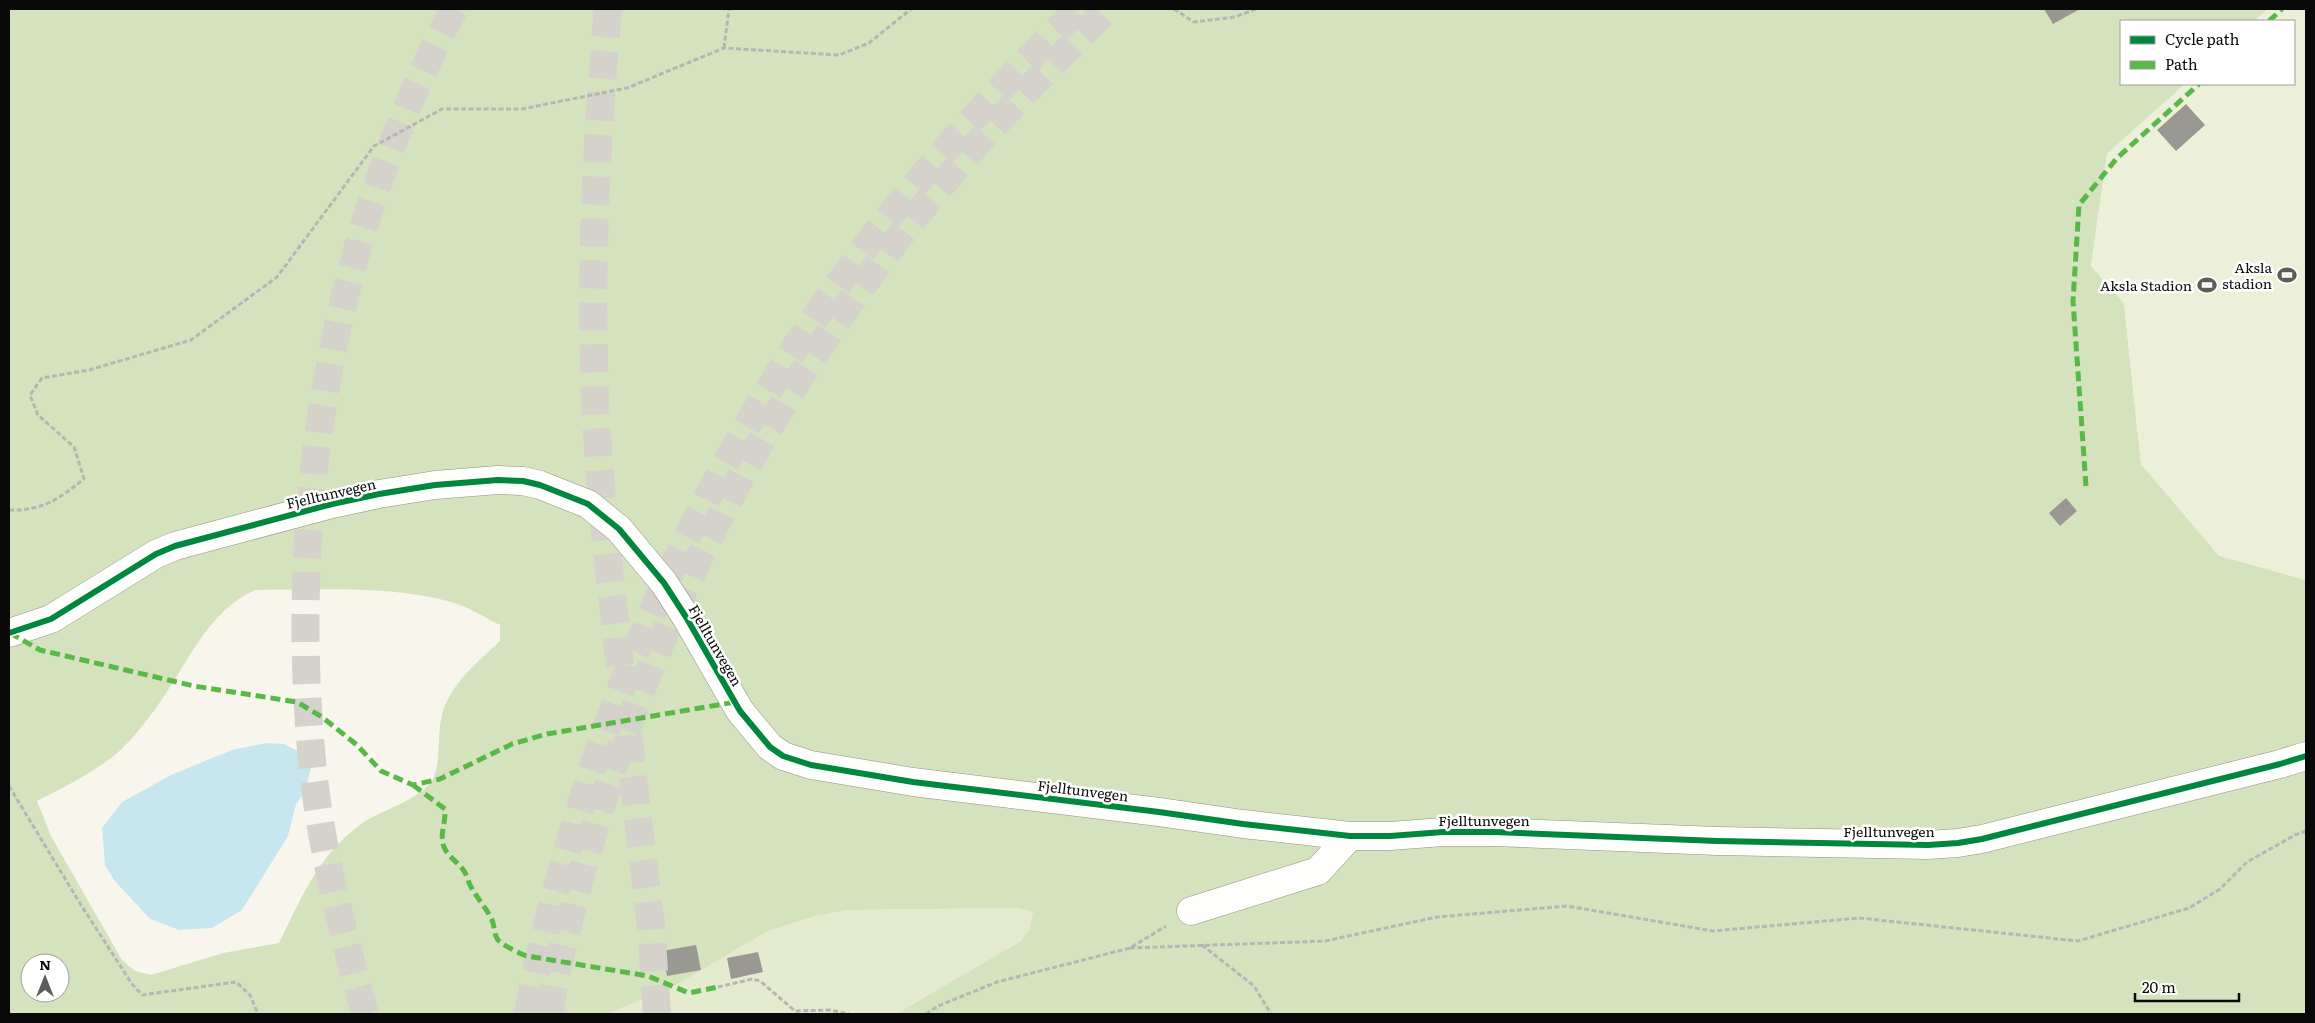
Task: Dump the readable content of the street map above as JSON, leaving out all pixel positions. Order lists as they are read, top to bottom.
{
  "streets": {
    "street": ["Fjelltunvegen"]
  },
  "places": {
    "sports": ["Aksla stadion", "Aksla Stadion"]
  },
  "legend": ["Cycle path", "Path"],
  "scale_bar": "20 m",
  "north": "top"
}
